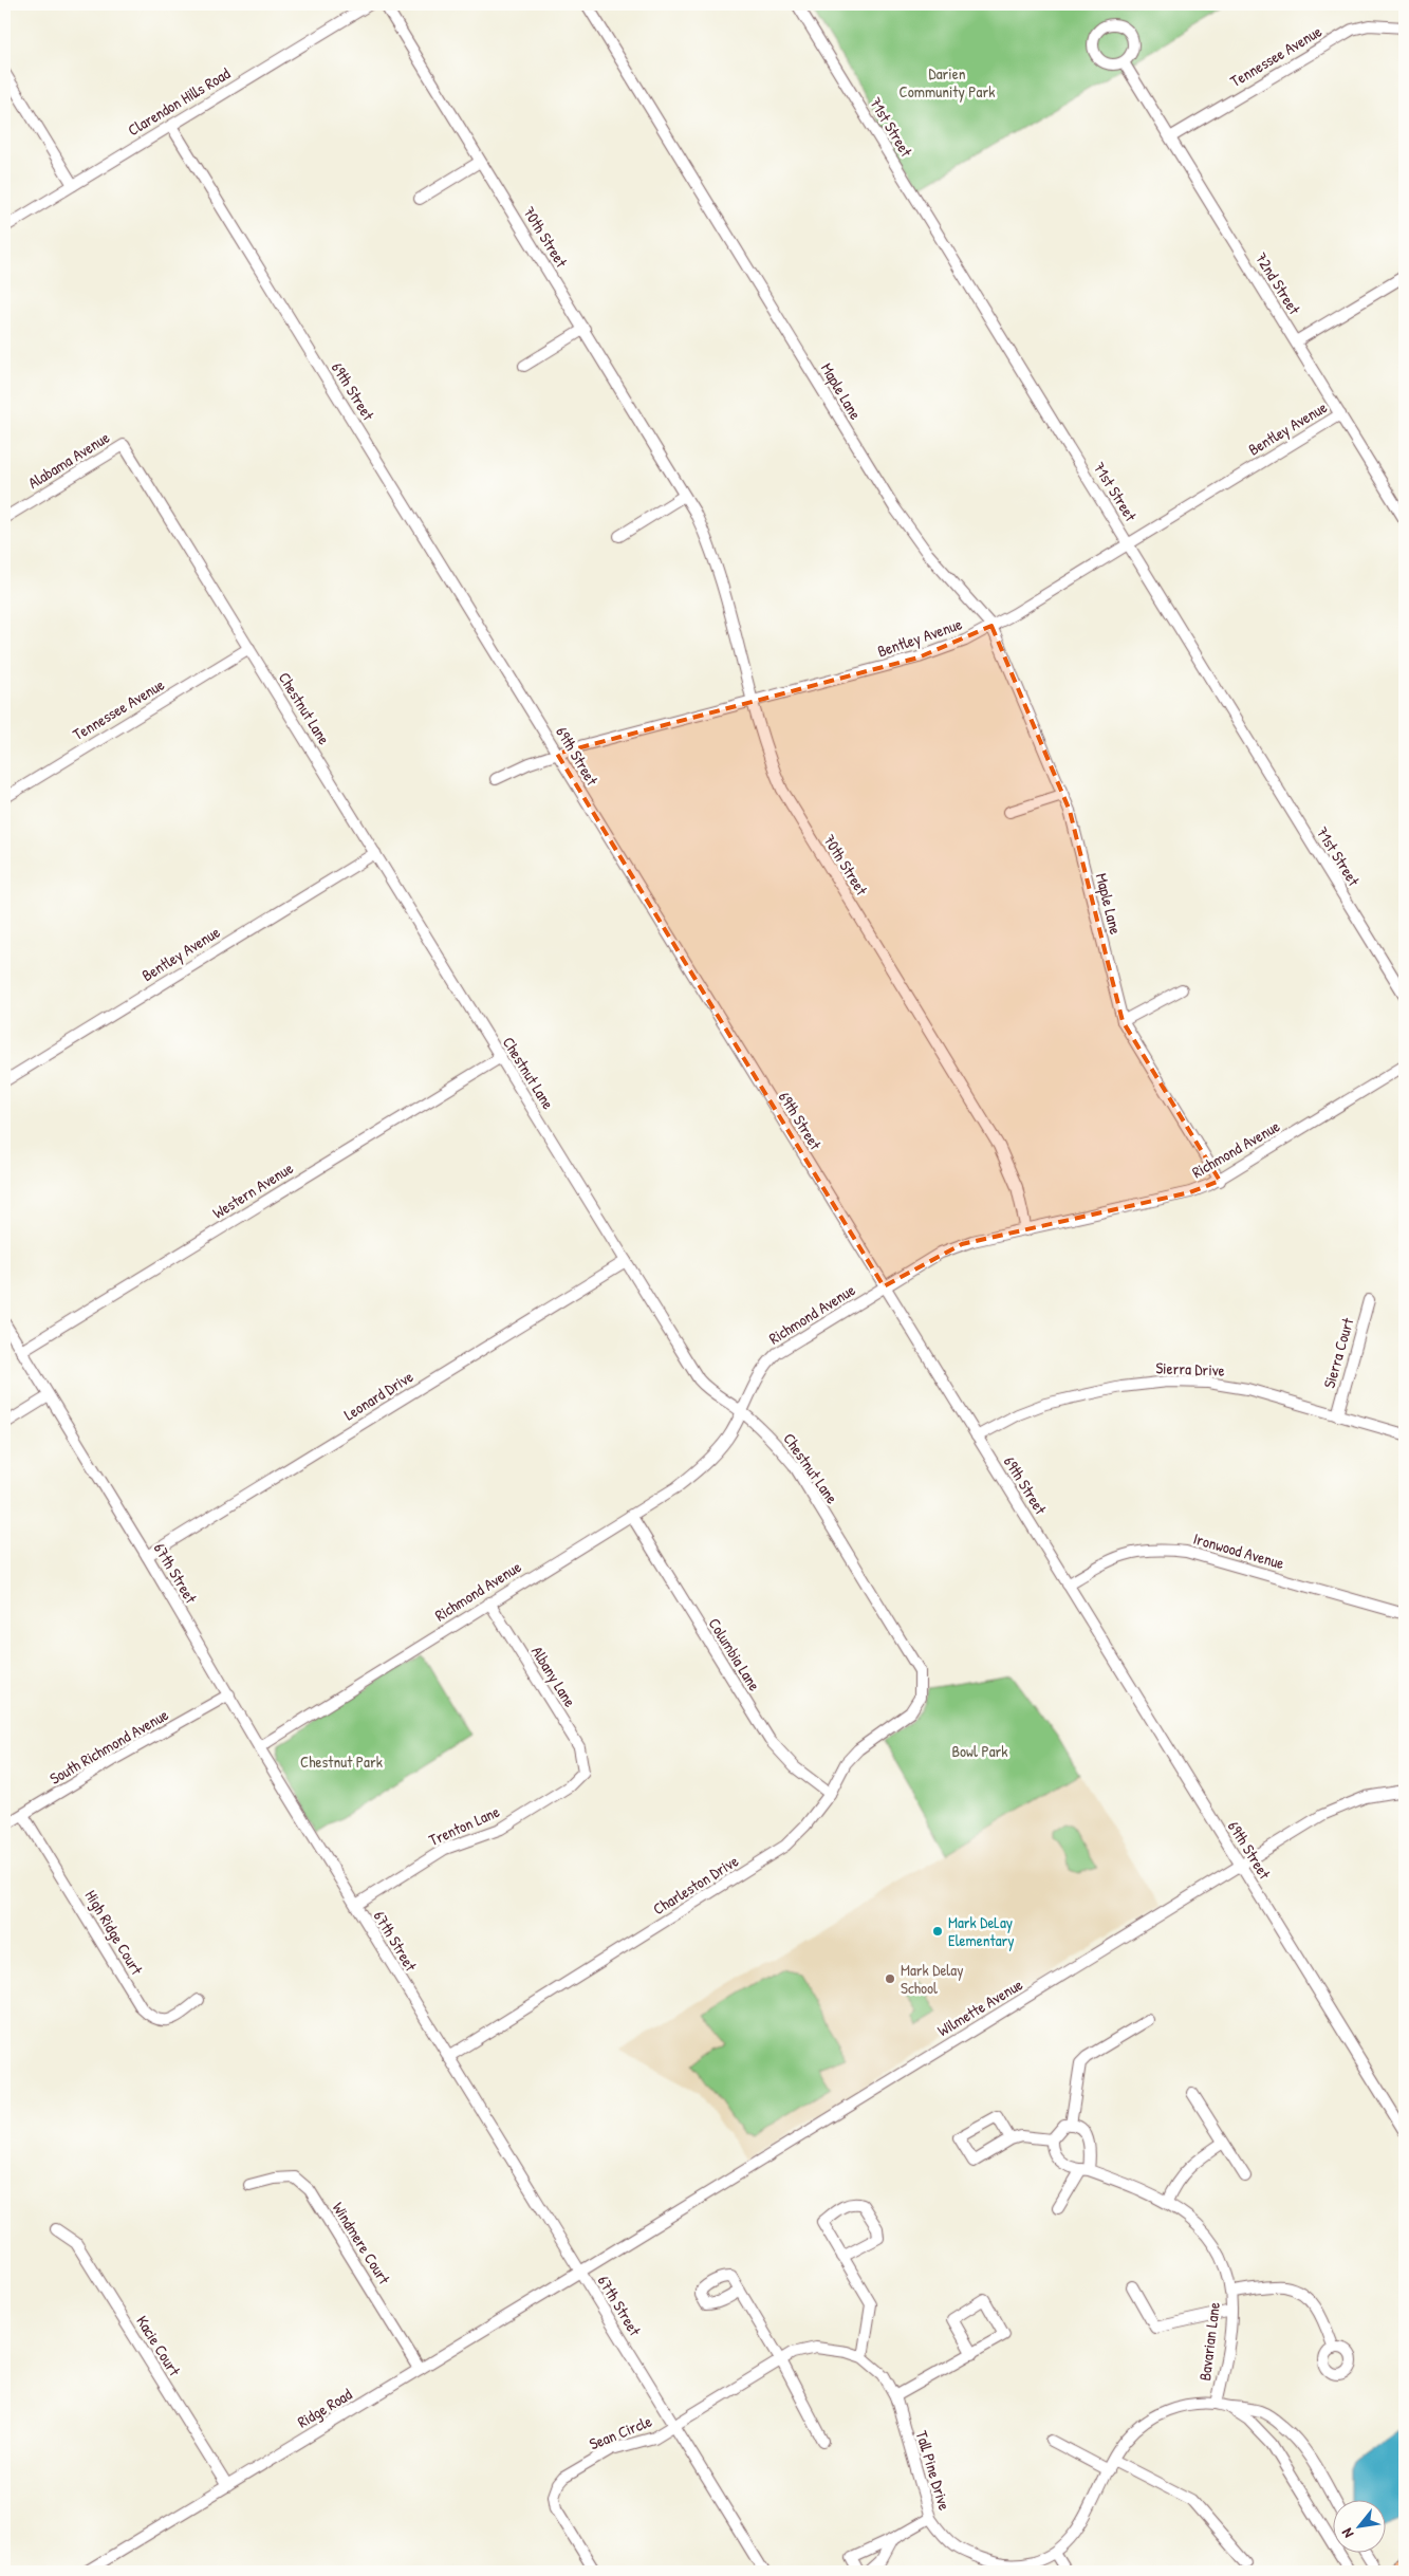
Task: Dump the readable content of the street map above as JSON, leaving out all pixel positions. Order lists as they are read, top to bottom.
{
  "streets": {
    "street": [
      "Tennessee Avenue",
      "Clarendon Hills Road",
      "71st Street",
      "70th Street",
      "72nd Street",
      "69th Street",
      "Maple Lane",
      "Bentley Avenue",
      "Alabama Avenue",
      "Chestnut Lane",
      "Richmond Avenue",
      "Western Avenue",
      "Sierra Court",
      "Sierra Drive",
      "Leonard Drive",
      "Ironwood Avenue",
      "67th Street",
      "Columbia Lane",
      "Albany Lane",
      "South Richmond Avenue",
      "Trenton Lane",
      "Charleston Drive",
      "High Ridge Court",
      "Wilmette Avenue",
      "Windmere Court",
      "Bavarian Lane",
      "Kacie Court",
      "Ridge Road",
      "Sean Circle",
      "Tall Pine Drive"
    ]
  },
  "crossings": [
    ["Tennessee Avenue", "72nd Street"],
    ["Tennessee Avenue", "Chestnut Lane"],
    ["Clarendon Hills Road", "69th Street"],
    ["71st Street", "Bentley Avenue"],
    ["70th Street", "Bentley Avenue"],
    ["70th Street", "Richmond Avenue"],
    ["72nd Street", "Bentley Avenue"],
    ["69th Street", "Bentley Avenue"],
    ["69th Street", "Richmond Avenue"],
    ["69th Street", "Sierra Drive"],
    ["69th Street", "Ironwood Avenue"],
    ["69th Street", "Wilmette Avenue"],
    ["Maple Lane", "Bentley Avenue"],
    ["Maple Lane", "Richmond Avenue"],
    ["Bentley Avenue", "Chestnut Lane"],
    ["Alabama Avenue", "Chestnut Lane"],
    ["Chestnut Lane", "Richmond Avenue"],
    ["Chestnut Lane", "Western Avenue"],
    ["Chestnut Lane", "Leonard Drive"],
    ["Chestnut Lane", "Charleston Drive"],
    ["Richmond Avenue", "67th Street"],
    ["Richmond Avenue", "Columbia Lane"],
    ["Richmond Avenue", "Albany Lane"],
    ["Western Avenue", "67th Street"],
    ["Sierra Court", "Sierra Drive"],
    ["Leonard Drive", "67th Street"],
    ["67th Street", "South Richmond Avenue"],
    ["67th Street", "Trenton Lane"],
    ["67th Street", "Charleston Drive"],
    ["67th Street", "Wilmette Avenue"],
    ["67th Street", "Ridge Road"],
    ["67th Street", "Sean Circle"],
    ["67th Street", "Tall Pine Drive"],
    ["Columbia Lane", "Charleston Drive"],
    ["Albany Lane", "Trenton Lane"],
    ["South Richmond Avenue", "High Ridge Court"],
    ["Wilmette Avenue", "Ridge Road"],
    ["Windmere Court", "Ridge Road"],
    ["Bavarian Lane", "Tall Pine Drive"],
    ["Kacie Court", "Ridge Road"],
    ["Sean Circle", "Tall Pine Drive"]
  ],
  "parks": ["Darien Community Park", "Bowl Park", "Chestnut Park"],
  "places": ["Mark DeLay Elementary", "Mark Delay School"],
  "north": "bottom left"
}
